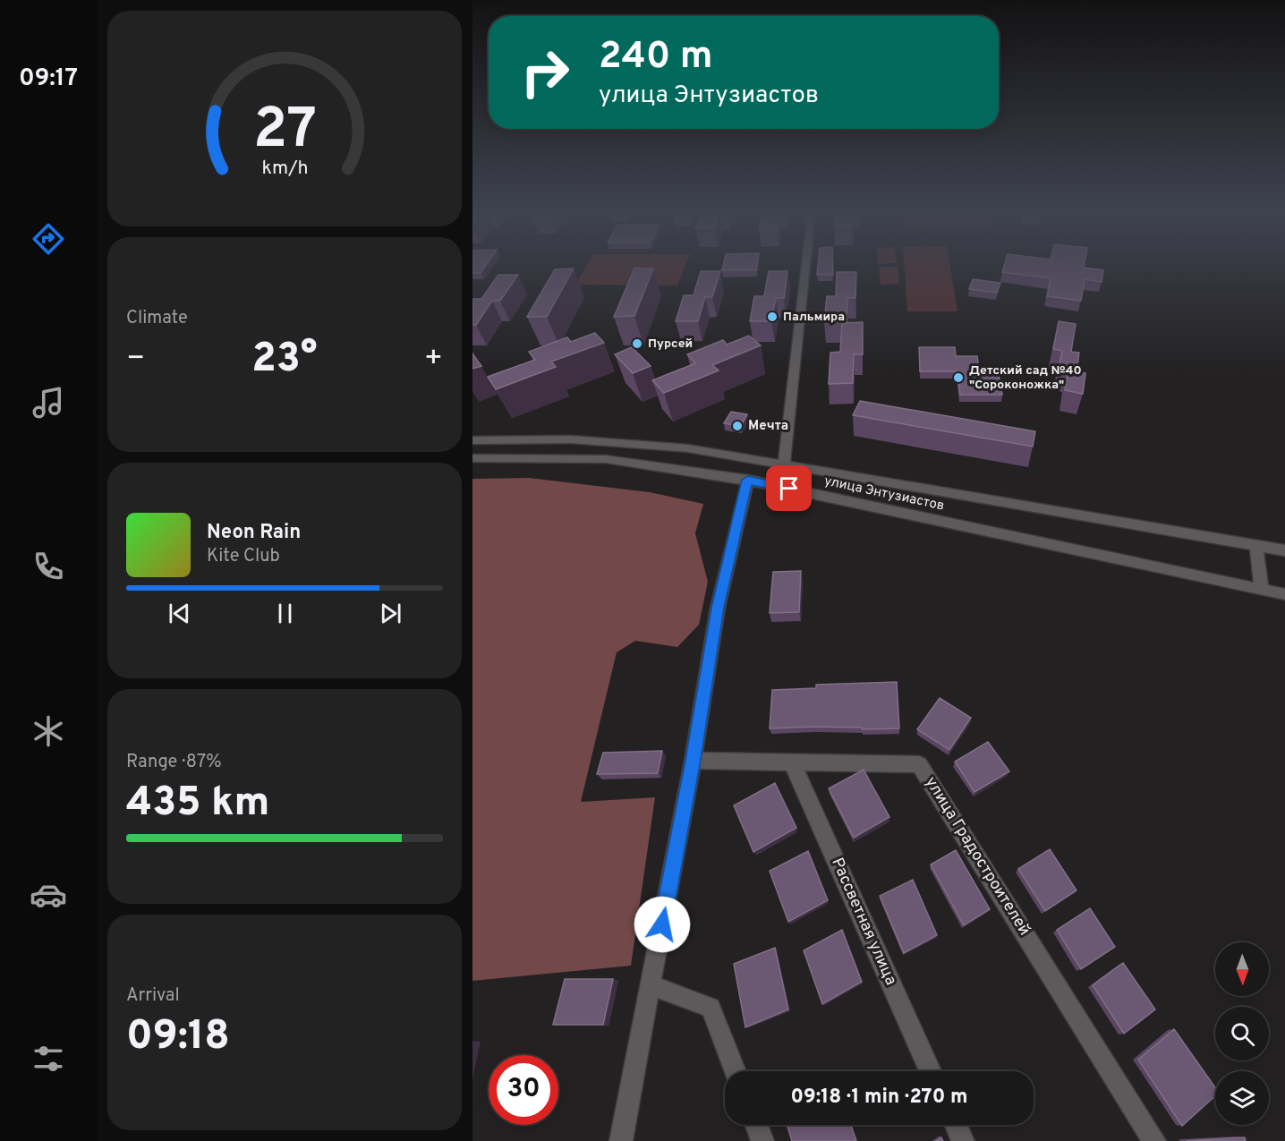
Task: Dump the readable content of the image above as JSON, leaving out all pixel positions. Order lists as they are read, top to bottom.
{
  "streets": {
    "street": ["улица Энтузиастов", "улица Градостроителей", "Рассветная улица"]
  },
  "crossings": [
    ["улица Градостроителей", "Рассветная улица"]
  ],
  "places": [
    "Пальмира",
    "Пурсей",
    "Детский сад №40 \"Сороконожка\"",
    "Мечта"
  ],
  "north": "bottom",
  "page": {
    "tabs": "09:17",
    "turn": ["240 m", "улица Энтузиастов"],
    "tile": [
      "Climate",
      ["Range · 87%", "435 km"],
      ["Arrival", "09:18"]
    ],
    "heat": ["−", "23°", "+"],
    "song": ["Neon Rain", "Kite Club"],
    "limit": "30",
    "trip": "09:18 · 1 min · 270 m",
    "gauge": ["27", "km/h"]
  }
}
